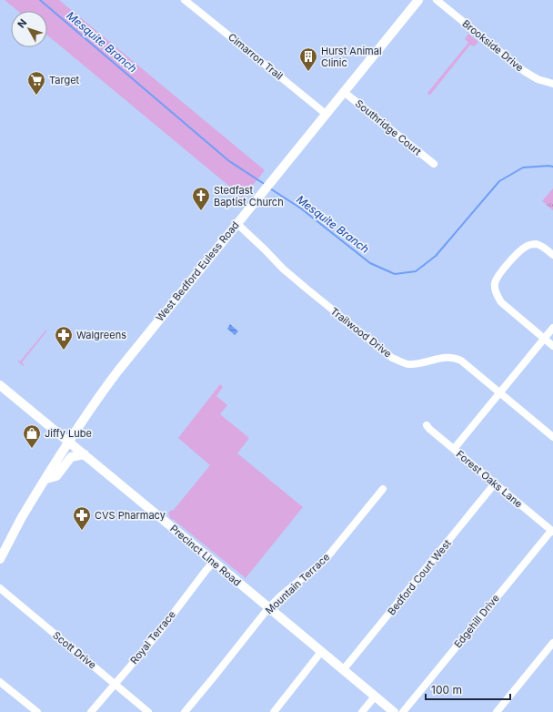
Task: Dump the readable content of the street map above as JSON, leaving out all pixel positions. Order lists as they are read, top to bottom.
{
  "streets": {
    "main road": ["West Bedford Euless Road", "Precinct Line Road"],
    "street": [
      "Brookside Drive",
      "Cimarron Trail",
      "Southridge Court",
      "Trailwood Drive",
      "Forest Oaks Lane",
      "Bedford Court West",
      "Mountain Terrace",
      "Edgehill Drive",
      "Royal Terrace",
      "Scott Drive"
    ]
  },
  "crossings": [
    ["Cimarron Trail", "West Bedford Euless Road"],
    ["Southridge Court", "West Bedford Euless Road"],
    ["West Bedford Euless Road", "Trailwood Drive"],
    ["West Bedford Euless Road", "Precinct Line Road"],
    ["Forest Oaks Lane", "Bedford Court West"],
    ["Forest Oaks Lane", "Edgehill Drive"],
    ["Precinct Line Road", "Bedford Court West"],
    ["Precinct Line Road", "Mountain Terrace"],
    ["Precinct Line Road", "Royal Terrace"],
    ["Royal Terrace", "Scott Drive"]
  ],
  "water": ["Mesquite Branch"],
  "places": {
    "building": ["Hurst Animal Clinic"],
    "supermarket": ["Target"],
    "church": ["Stedfast Baptist Church"],
    "pharmacy": ["Walgreens", "CVS Pharmacy"],
    "shop": ["Jiffy Lube"]
  },
  "scale_bar": "100 m",
  "north": "top left"
}
